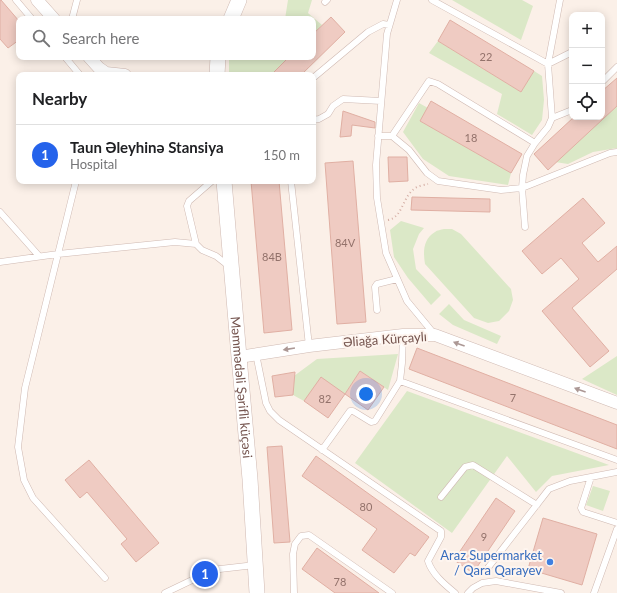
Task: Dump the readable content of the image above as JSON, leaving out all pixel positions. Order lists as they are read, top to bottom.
{
  "streets": {
    "street": ["Əliağa Kürçaylı", "Məmmədəli Şərifli küçəsi"]
  },
  "crossings": [
    ["Əliağa Kürçaylı", "Məmmədəli Şərifli küçəsi"]
  ],
  "one_way": ["Əliağa Kürçaylı"],
  "places": ["Araz Supermarket / Qara Qarayev"],
  "house_numbers": [
    "22",
    "18",
    "84V",
    "84B",
    "7",
    "82",
    "80",
    "9",
    "78"
  ],
  "page": {
    "map_buttons": ["+", "−"],
    "search": "Search here",
    "heading": "Nearby",
    "list": [
      {
        "mark": "1",
        "name": "Taun Əleyhinə Stansiya",
        "note": "Hospital",
        "value": "150 m"
      }
    ],
    "pins": "1"
  }
}
